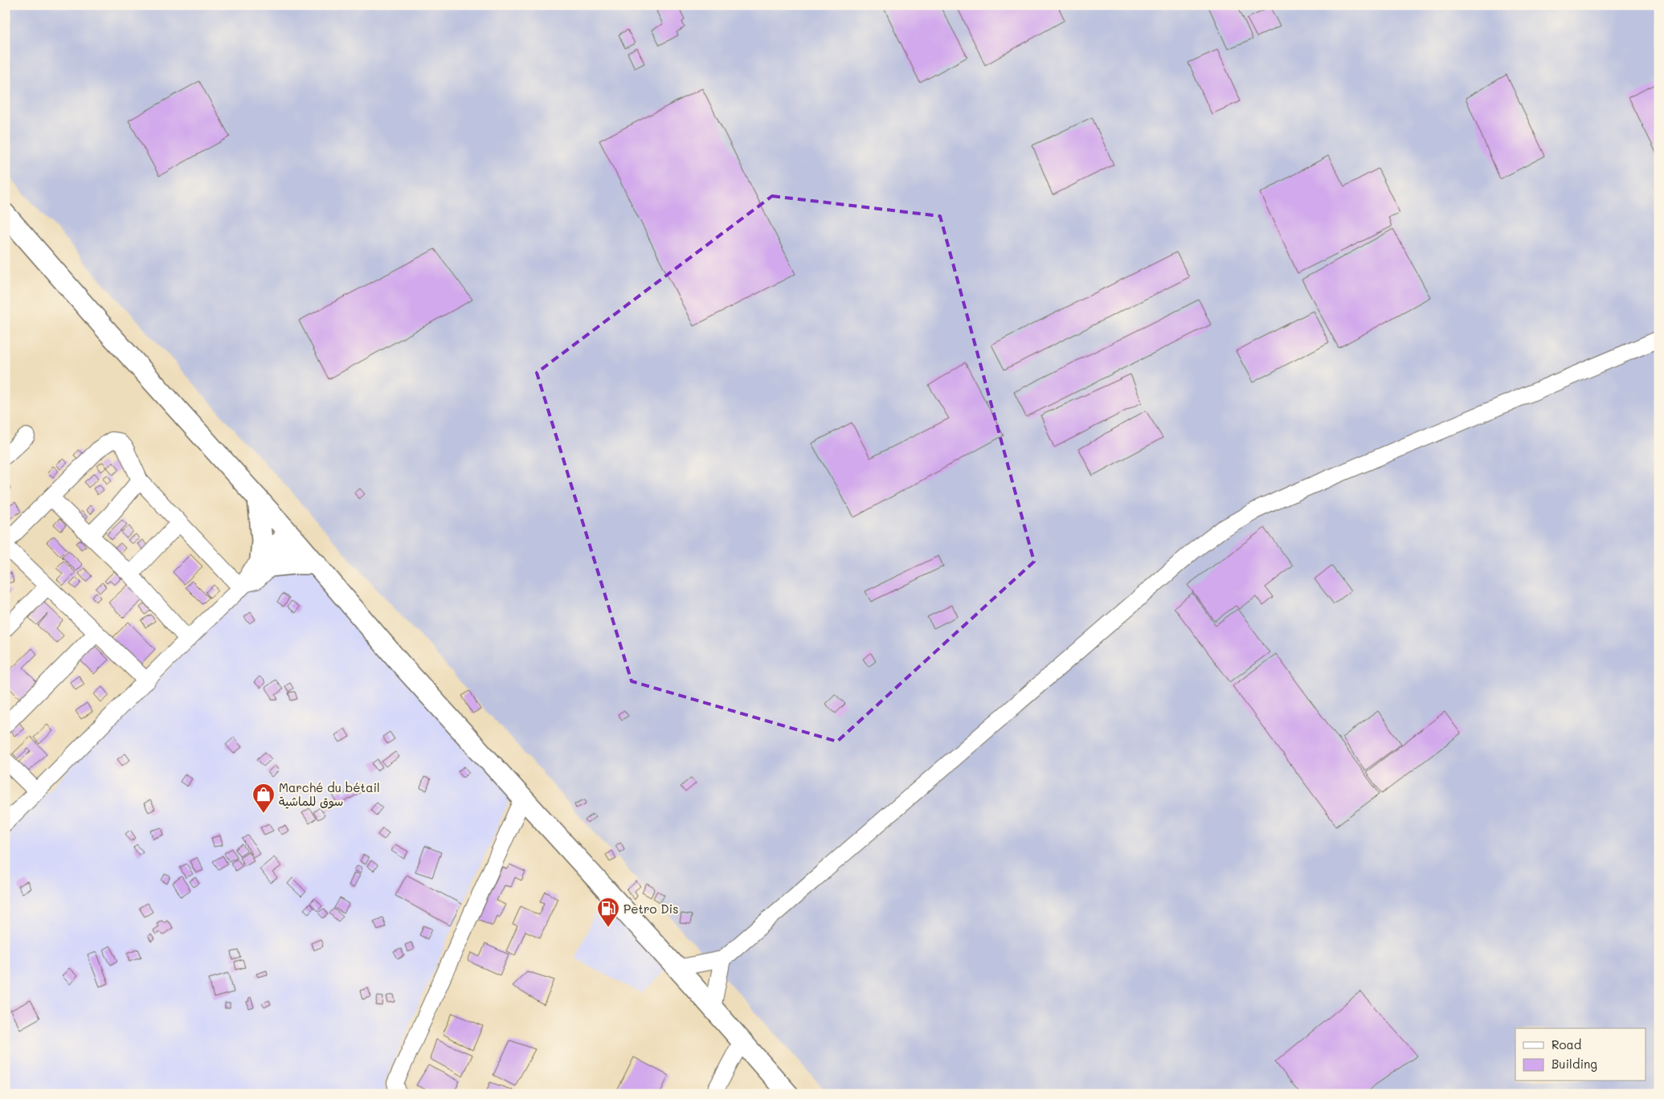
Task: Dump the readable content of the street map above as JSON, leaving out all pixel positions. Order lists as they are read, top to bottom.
{
  "places": {
    "shop": ["Marché du bétail سوق للماشية"],
    "fuel station": ["Petro Dis"]
  },
  "legend": ["Road", "Building"]
}
